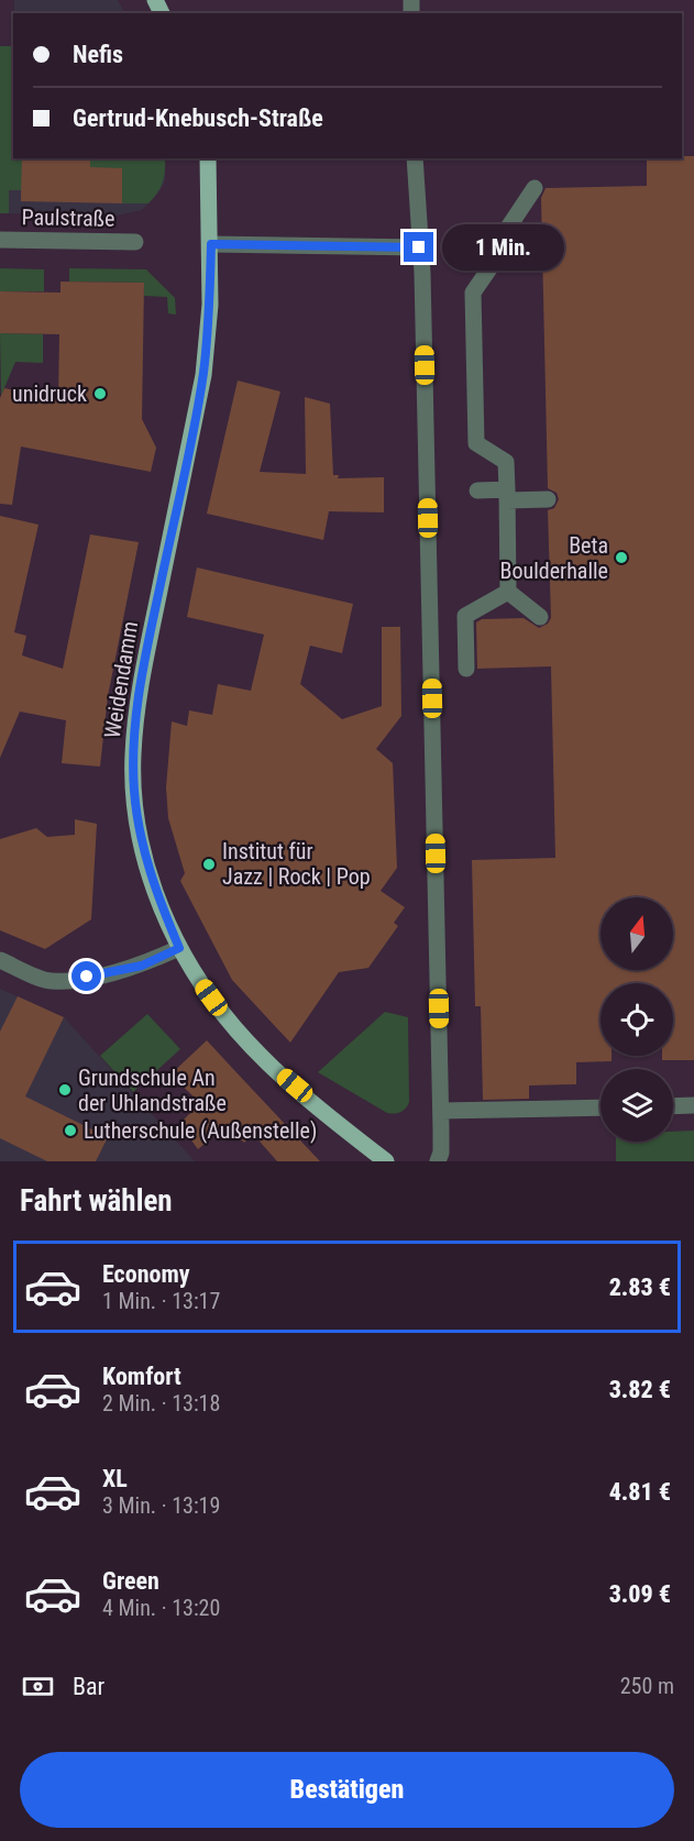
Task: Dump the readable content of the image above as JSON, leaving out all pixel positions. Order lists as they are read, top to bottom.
{
  "streets": {
    "main road": ["Weidendamm"],
    "street": ["Paulstraße"]
  },
  "places": [
    "unidruck",
    "Beta Boulderhalle",
    "Institut für Jazz | Rock | Pop",
    "Grundschule An der Uhlandstraße",
    "Lutherschule (Außenstelle)"
  ],
  "north": "top",
  "page": {
    "banner": ["Nefis", "Gertrud-Knebusch-Straße"],
    "bubble": "1 Min.",
    "heading": "Fahrt wählen",
    "list": [
      {
        "name": "Economy",
        "note": "1 Min. · 13:17",
        "value": "2.83 €"
      },
      {
        "name": "Komfort",
        "note": "2 Min. · 13:18",
        "value": "3.82 €"
      },
      {
        "name": "XL",
        "note": "3 Min. · 13:19",
        "value": "4.81 €"
      },
      {
        "name": "Green",
        "note": "4 Min. · 13:20",
        "value": "3.09 €"
      }
    ],
    "pay": ["Bar", "250 m"],
    "buttons": "Bestätigen"
  }
}
